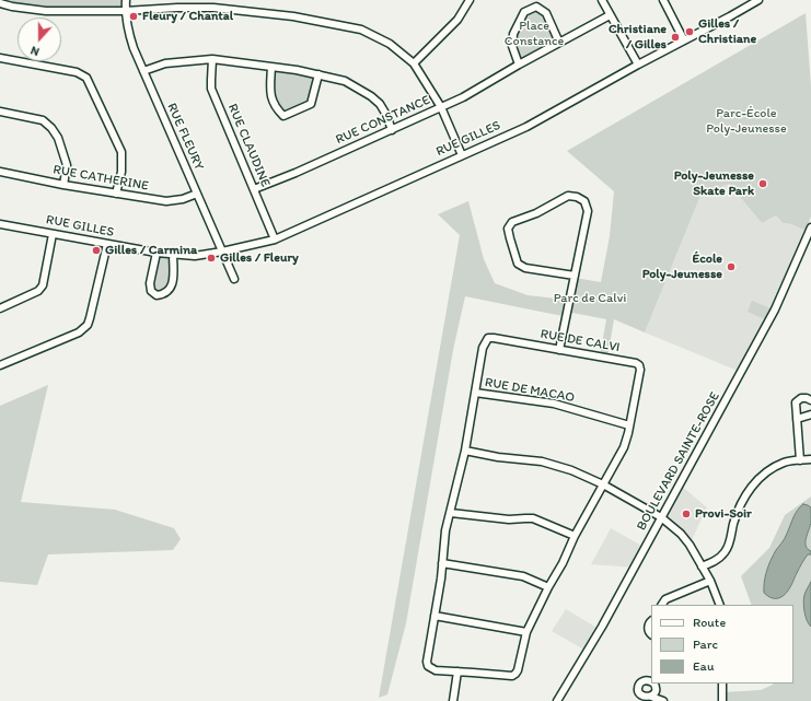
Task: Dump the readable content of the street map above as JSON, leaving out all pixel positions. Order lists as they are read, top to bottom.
{
  "streets": {
    "street": [
      "RUE CONSTANCE",
      "RUE FLEURY",
      "RUE GILLES",
      "RUE CLAUDINE",
      "RUE CATHERINE",
      "RUE DE CALVI",
      "RUE DE MACAO",
      "BOULEVARD SAINTE-ROSE"
    ]
  },
  "crossings": [
    ["RUE CONSTANCE", "RUE CLAUDINE"],
    ["RUE FLEURY", "RUE GILLES"],
    ["RUE FLEURY", "RUE CATHERINE"],
    ["RUE GILLES", "RUE CLAUDINE"],
    ["RUE DE CALVI", "RUE DE MACAO"]
  ],
  "parks": ["Place Constance", "Parc-École Poly-Jeunesse", "Parc de Calvi"],
  "places": [
    "Fleury / Chantal",
    "Gilles / Christiane",
    "Christiane / Gilles",
    "Poly-Jeunesse Skate Park",
    "Gilles / Carmina",
    "Gilles / Fleury",
    "École Poly-Jeunesse",
    "Provi-Soir"
  ],
  "legend": ["Route", "Parc", "Eau"],
  "north": "bottom"
}
